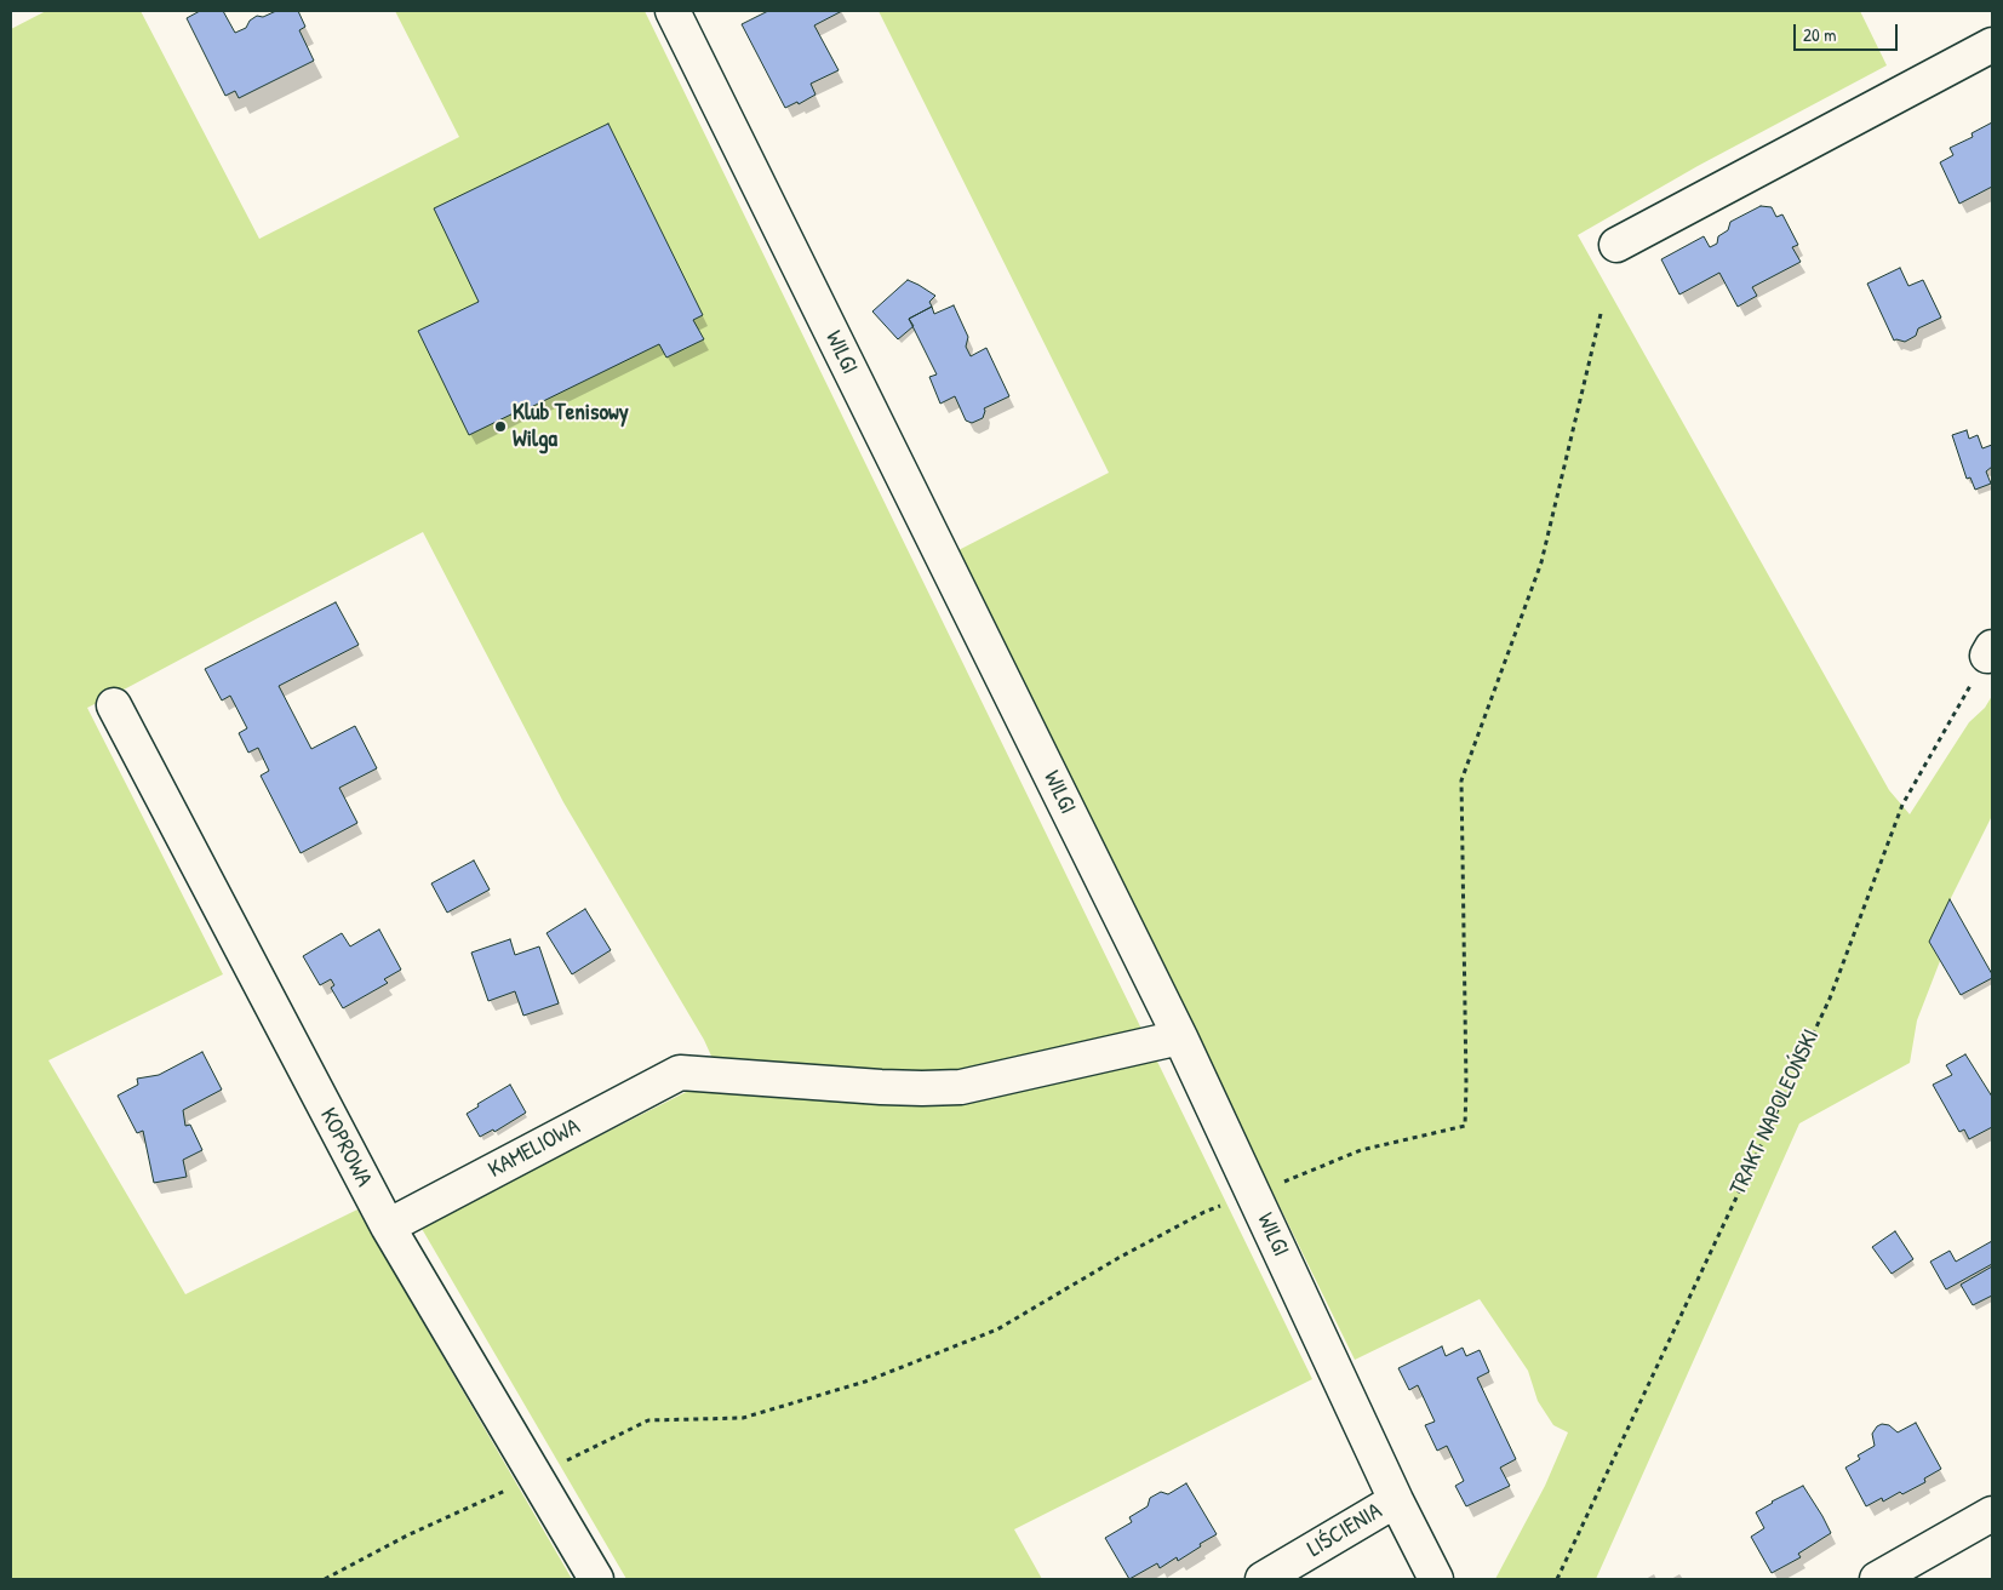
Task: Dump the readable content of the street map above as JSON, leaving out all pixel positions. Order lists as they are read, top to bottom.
{
  "streets": {
    "street": [
      "WILGI",
      "KOPROWA",
      "KAMELIOWA",
      "LIŚCIENIA"
    ],
    "path": ["TRAKT NAPOLEOŃSKI"]
  },
  "crossings": [
    ["WILGI", "KAMELIOWA"],
    ["WILGI", "LIŚCIENIA"],
    ["KOPROWA", "KAMELIOWA"]
  ],
  "places": ["Klub Tenisowy Wilga"],
  "scale_bar": "20 m"
}
